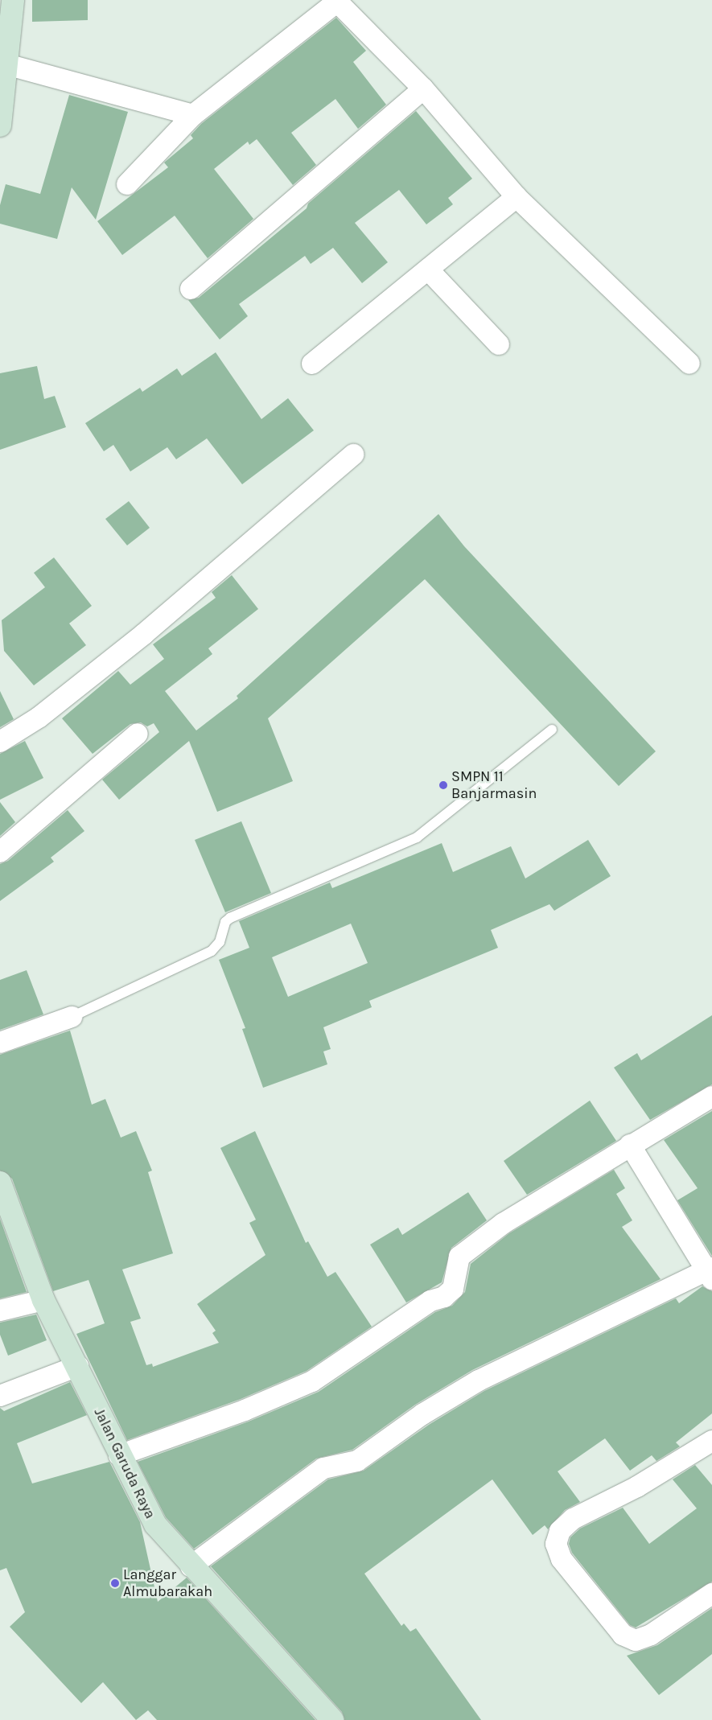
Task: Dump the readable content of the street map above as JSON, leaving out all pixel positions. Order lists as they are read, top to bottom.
{
  "streets": {
    "street": ["Jalan Garuda Raya"]
  },
  "places": ["SMPN 11 Banjarmasin", "Langgar Almubarakah"]
}
